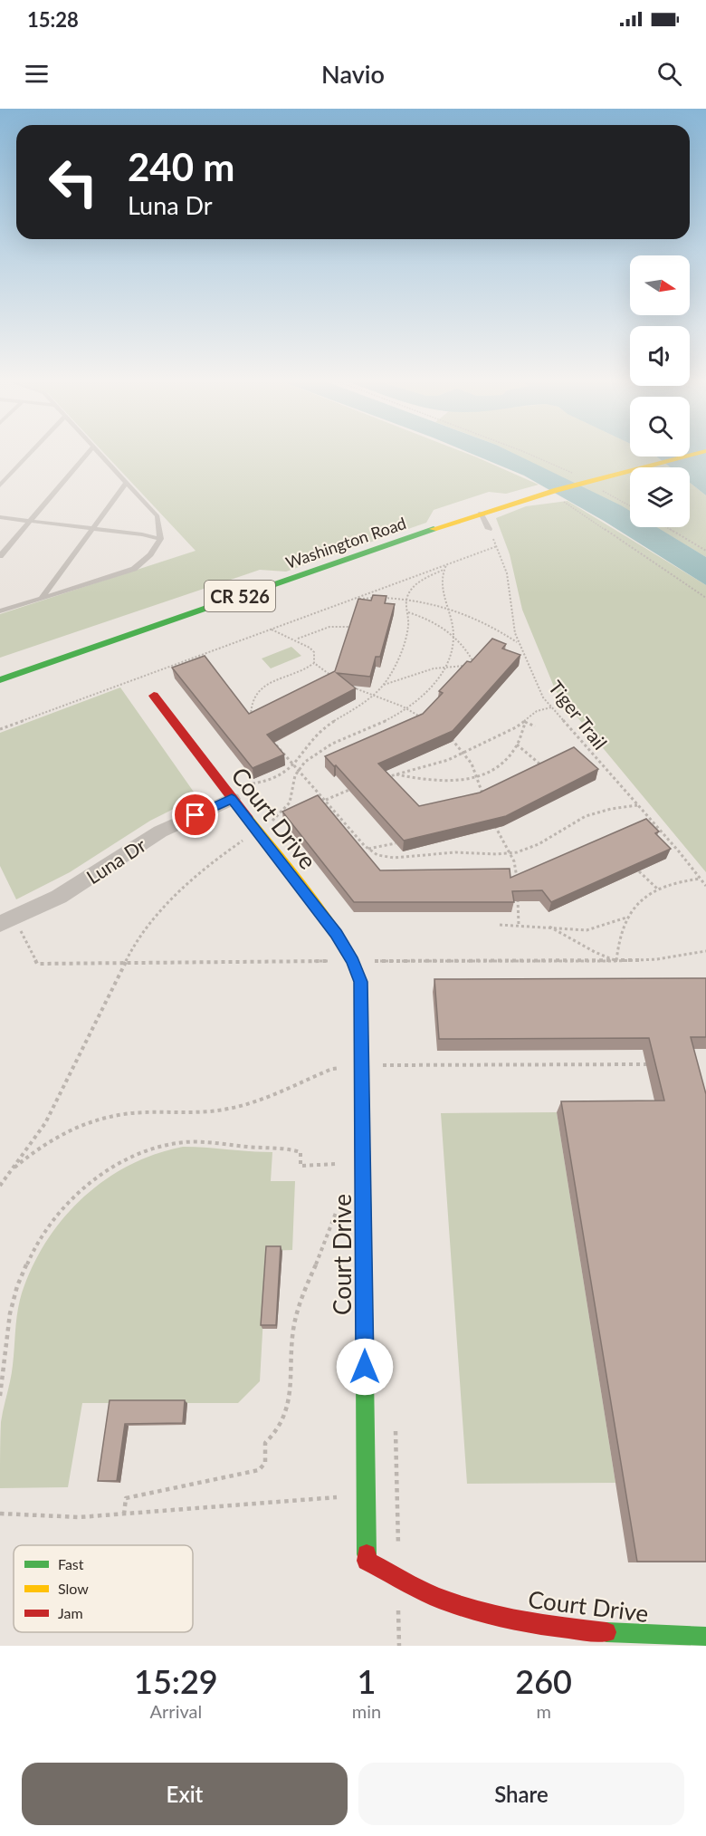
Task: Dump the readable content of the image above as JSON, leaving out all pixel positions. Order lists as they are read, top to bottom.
{
  "streets": {
    "main road": ["Washington Road", "CR 526", "Court Drive"],
    "street": ["Luna Dr"],
    "path": ["Tiger Trail"]
  },
  "crossings": [
    ["Court Drive", "Luna Dr"]
  ],
  "legend": ["Fast", "Slow", "Jam"],
  "north": "right",
  "page": {
    "status": "15:28",
    "header": "Navio",
    "turn": ["240 m", "Luna Dr"],
    "eta": [
      "15:29",
      "Arrival",
      "1",
      "min",
      "260",
      "m"
    ],
    "buttons": ["Exit", "Share"]
  }
}
